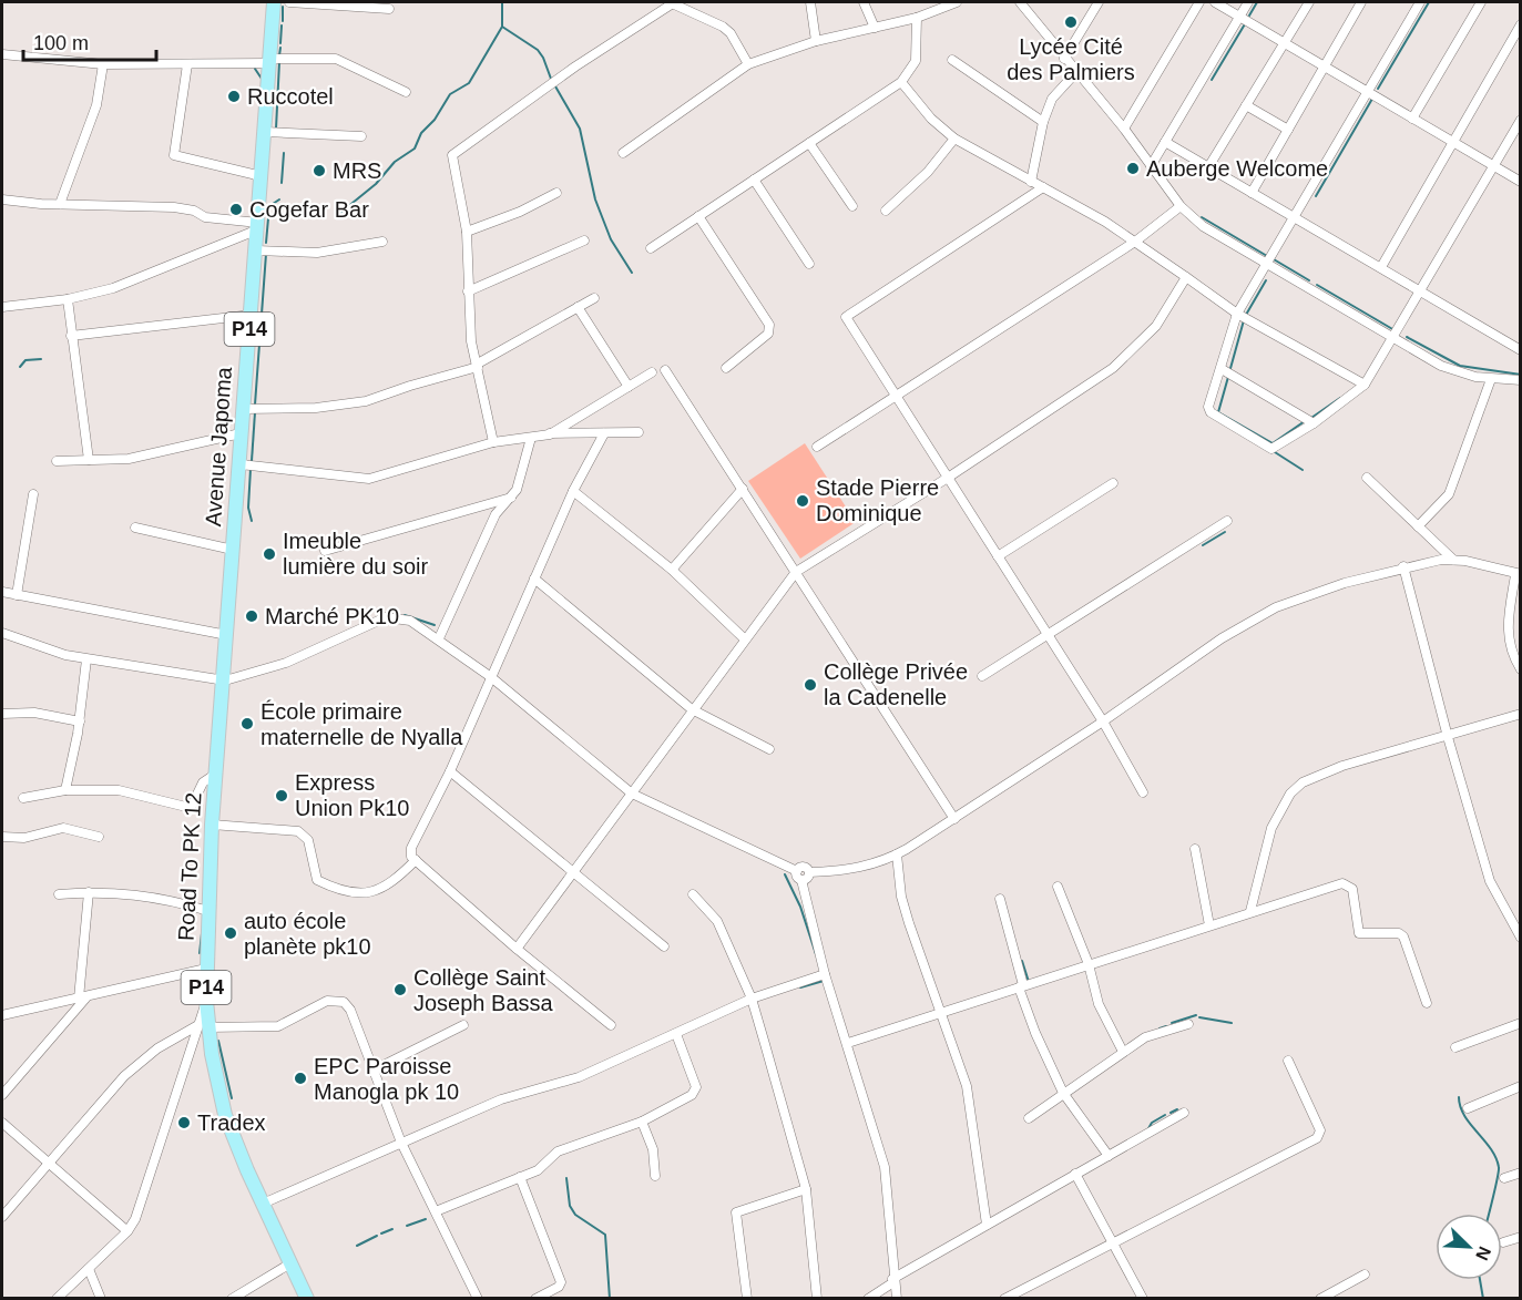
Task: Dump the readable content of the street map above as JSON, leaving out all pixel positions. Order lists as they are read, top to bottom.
{
  "streets": {
    "main road": ["P14", "Avenue Japoma", "Road To PK 12"]
  },
  "crossings": [
    ["Avenue Japoma", "Road To PK 12"]
  ],
  "places": [
    "Lycée Cité des Palmiers",
    "Ruccotel",
    "Auberge Welcome",
    "MRS",
    "Cogefar Bar",
    "Stade Pierre Dominique",
    "Imeuble lumière du soir",
    "Marché PK10",
    "Collège Privée la Cadenelle",
    "École primaire maternelle de Nyalla",
    "Express Union Pk10",
    "auto école planète pk10",
    "Collège Saint Joseph Bassa",
    "EPC Paroisse Manogla pk 10",
    "Tradex"
  ],
  "scale_bar": "100 m",
  "north": "bottom right"
}
